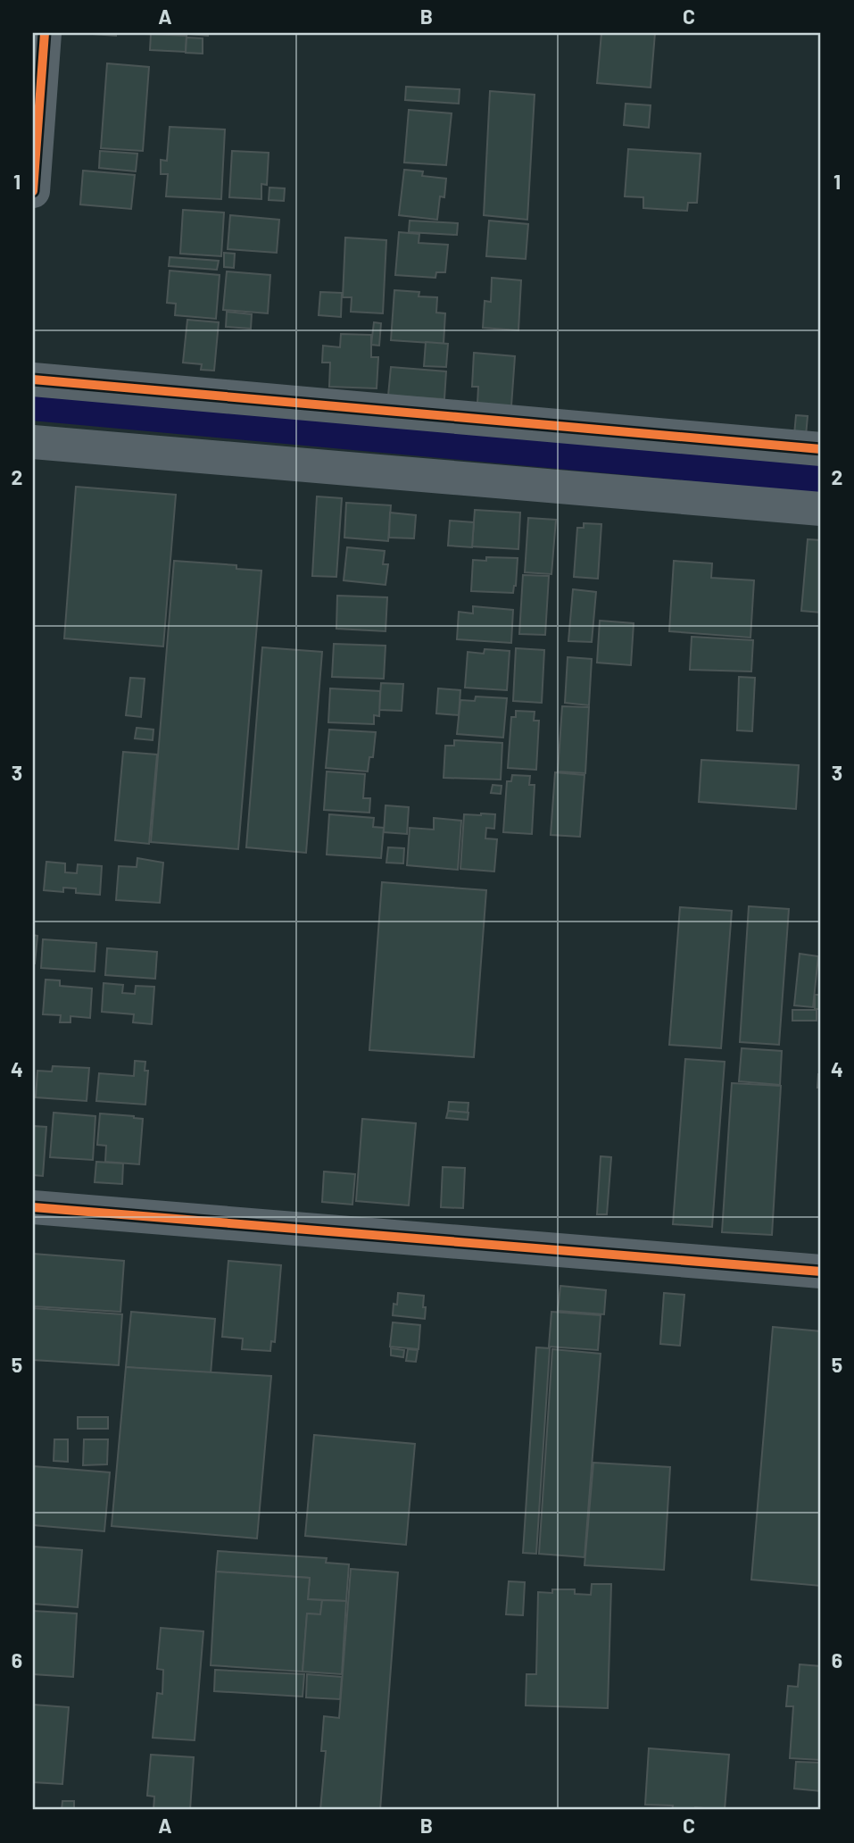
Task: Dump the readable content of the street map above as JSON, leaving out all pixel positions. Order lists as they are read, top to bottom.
{
  "grid": {
    "columns": ["A", "B", "C"],
    "rows": [
      "1",
      "2",
      "3",
      "4",
      "5",
      "6"
    ]
  }
}
